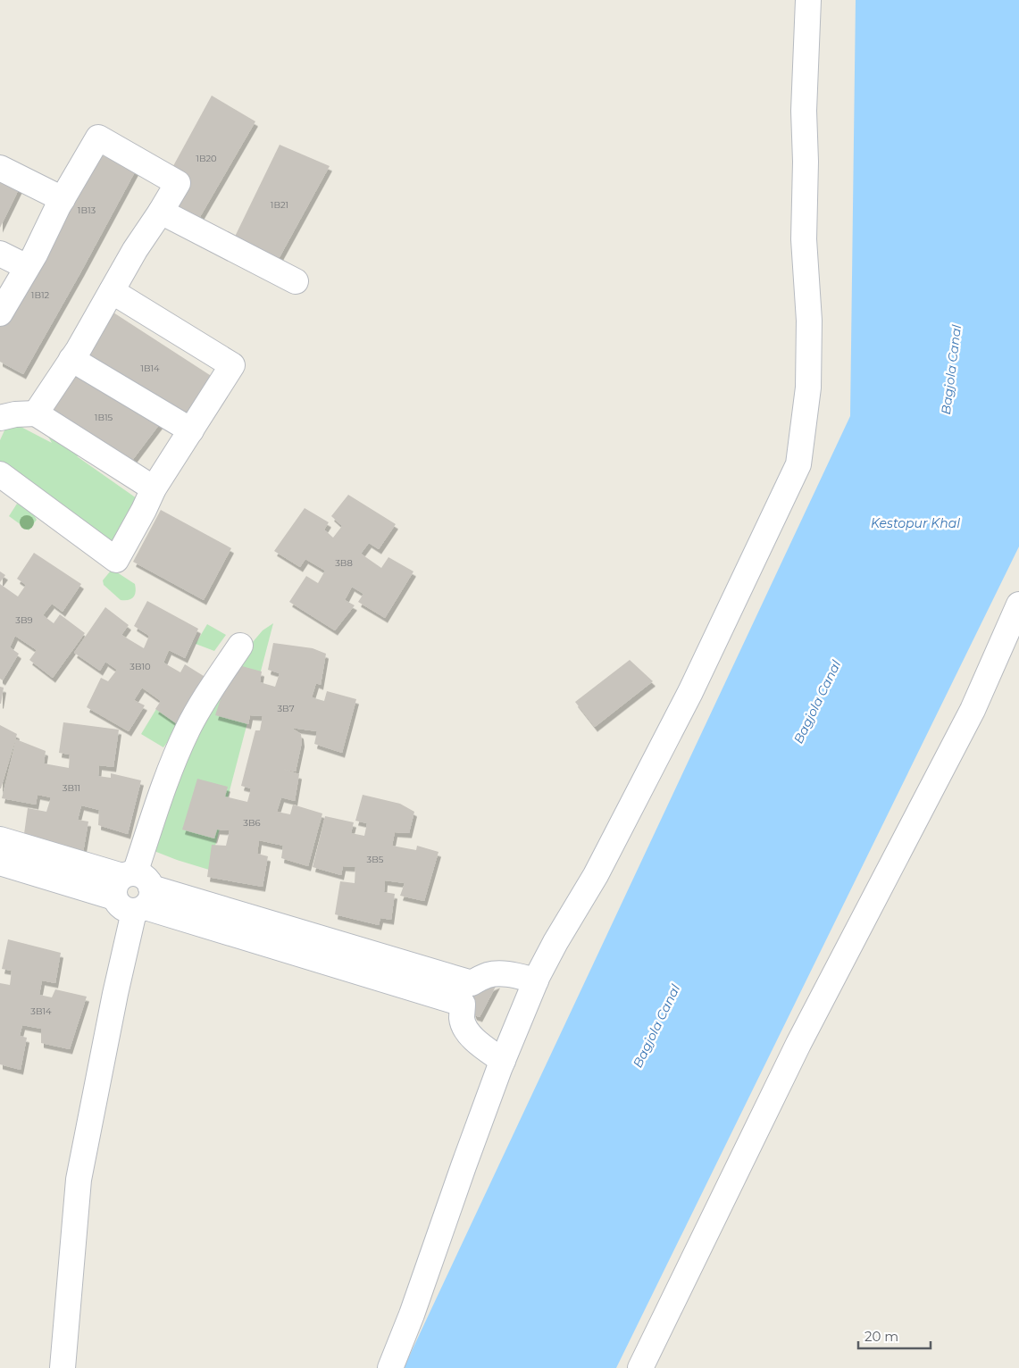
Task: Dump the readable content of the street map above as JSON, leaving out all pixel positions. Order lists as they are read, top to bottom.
{
  "water": ["Bagjola Canal", "Kestopur Khal"],
  "house_numbers": [
    "1B20",
    "1B21",
    "1B13",
    "1B12",
    "1B14",
    "1B15",
    "3B8",
    "3B9",
    "3B10",
    "3B7",
    "3B11",
    "3B6",
    "3B5",
    "3B14"
  ],
  "scale_bar": "20 m"
}
